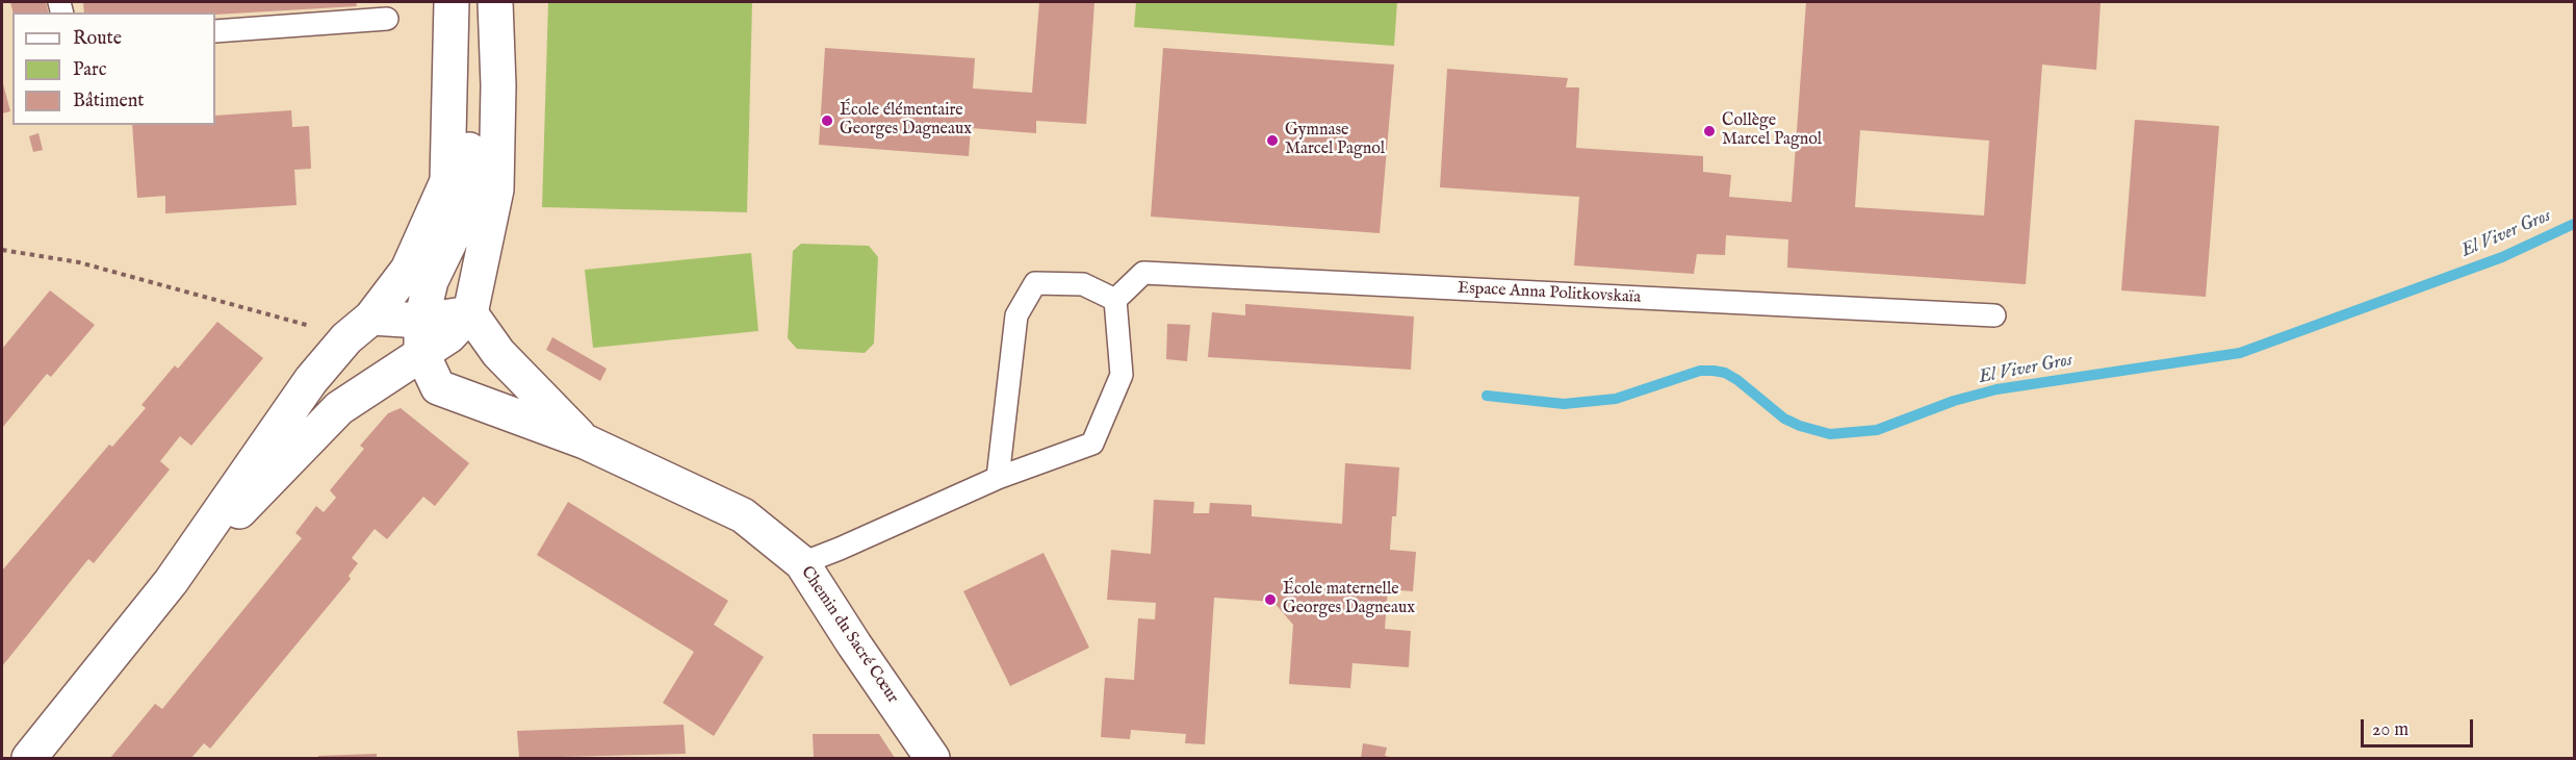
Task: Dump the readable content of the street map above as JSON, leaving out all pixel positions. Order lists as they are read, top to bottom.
{
  "streets": {
    "main road": ["Chemin du Sacré Cœur"],
    "lane": ["Espace Anna Politkovskaïa"]
  },
  "water": ["El Viver Gros"],
  "places": [
    "École élémentaire Georges Dagneaux",
    "Collège Marcel Pagnol",
    "Gymnase Marcel Pagnol",
    "École maternelle Georges Dagneaux"
  ],
  "legend": ["Route", "Parc", "Bâtiment"],
  "scale_bar": "20 m"
}
